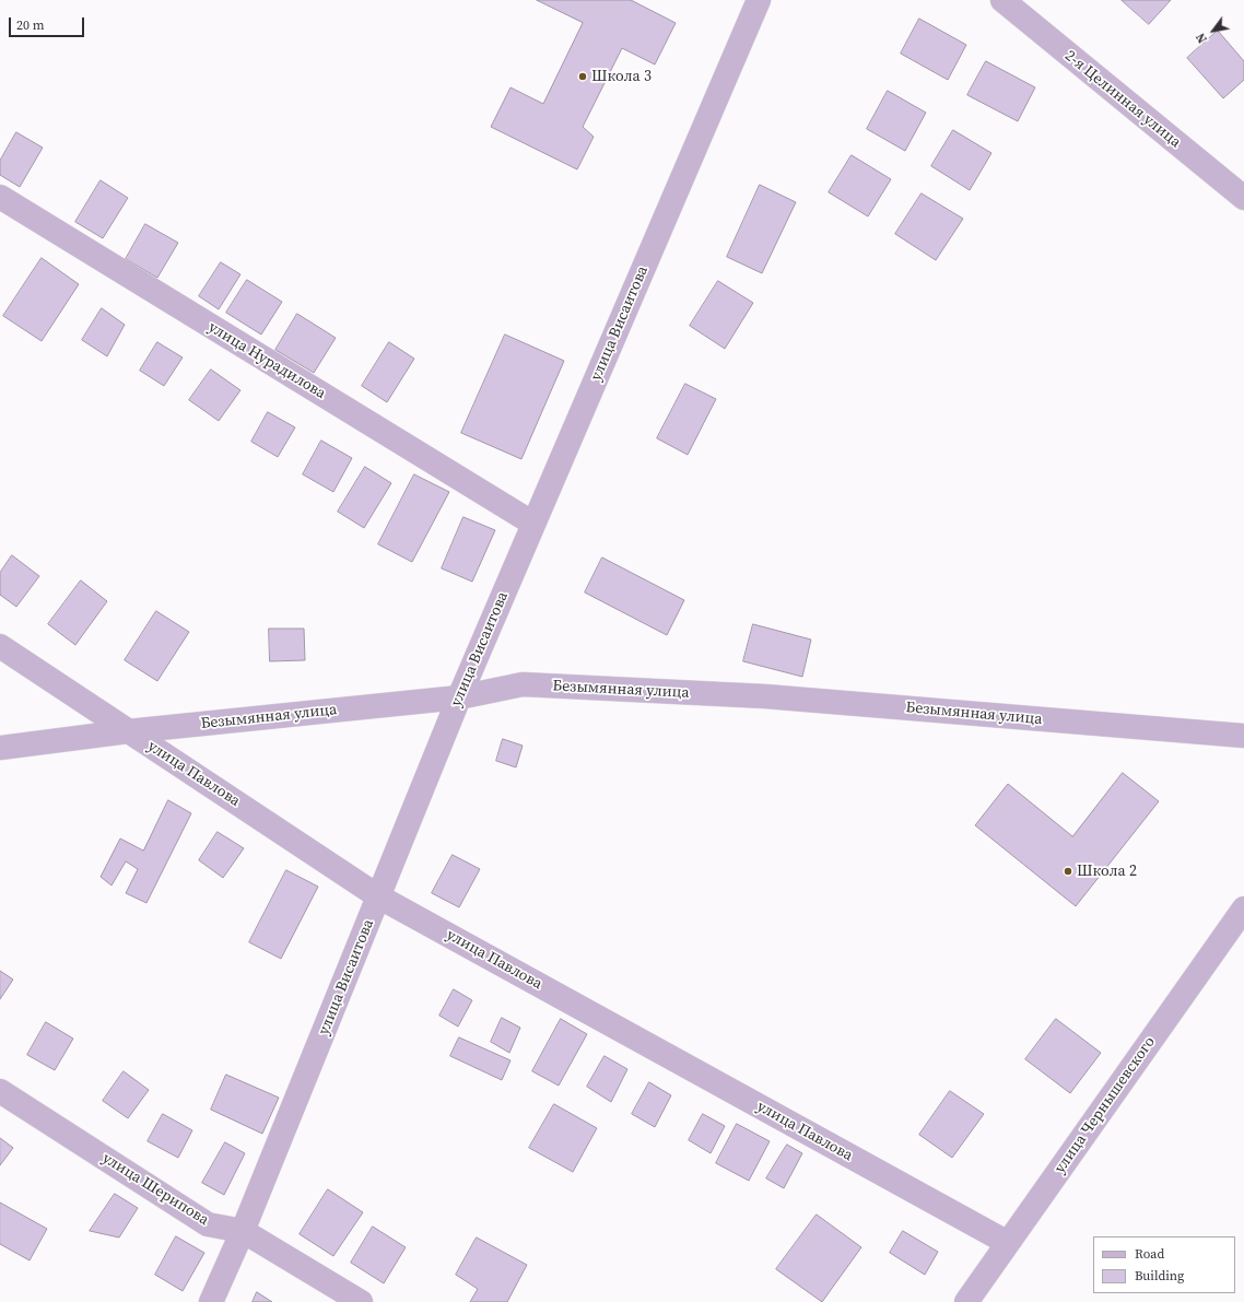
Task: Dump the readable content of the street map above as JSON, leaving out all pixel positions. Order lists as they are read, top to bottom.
{
  "streets": {
    "street": [
      "2-я Целинная улица",
      "улица Висаитова",
      "улица Нурадилова",
      "Безымянная улица",
      "улица Павлова",
      "улица Чернышевского",
      "улица Шерипова"
    ]
  },
  "crossings": [
    ["улица Висаитова", "улица Нурадилова"],
    ["улица Висаитова", "Безымянная улица"],
    ["улица Висаитова", "улица Павлова"],
    ["улица Висаитова", "улица Шерипова"],
    ["Безымянная улица", "улица Павлова"],
    ["улица Павлова", "улица Чернышевского"]
  ],
  "places": ["Школа 3", "Школа 2"],
  "legend": ["Road", "Building"],
  "scale_bar": "20 m",
  "north": "bottom left"
}
